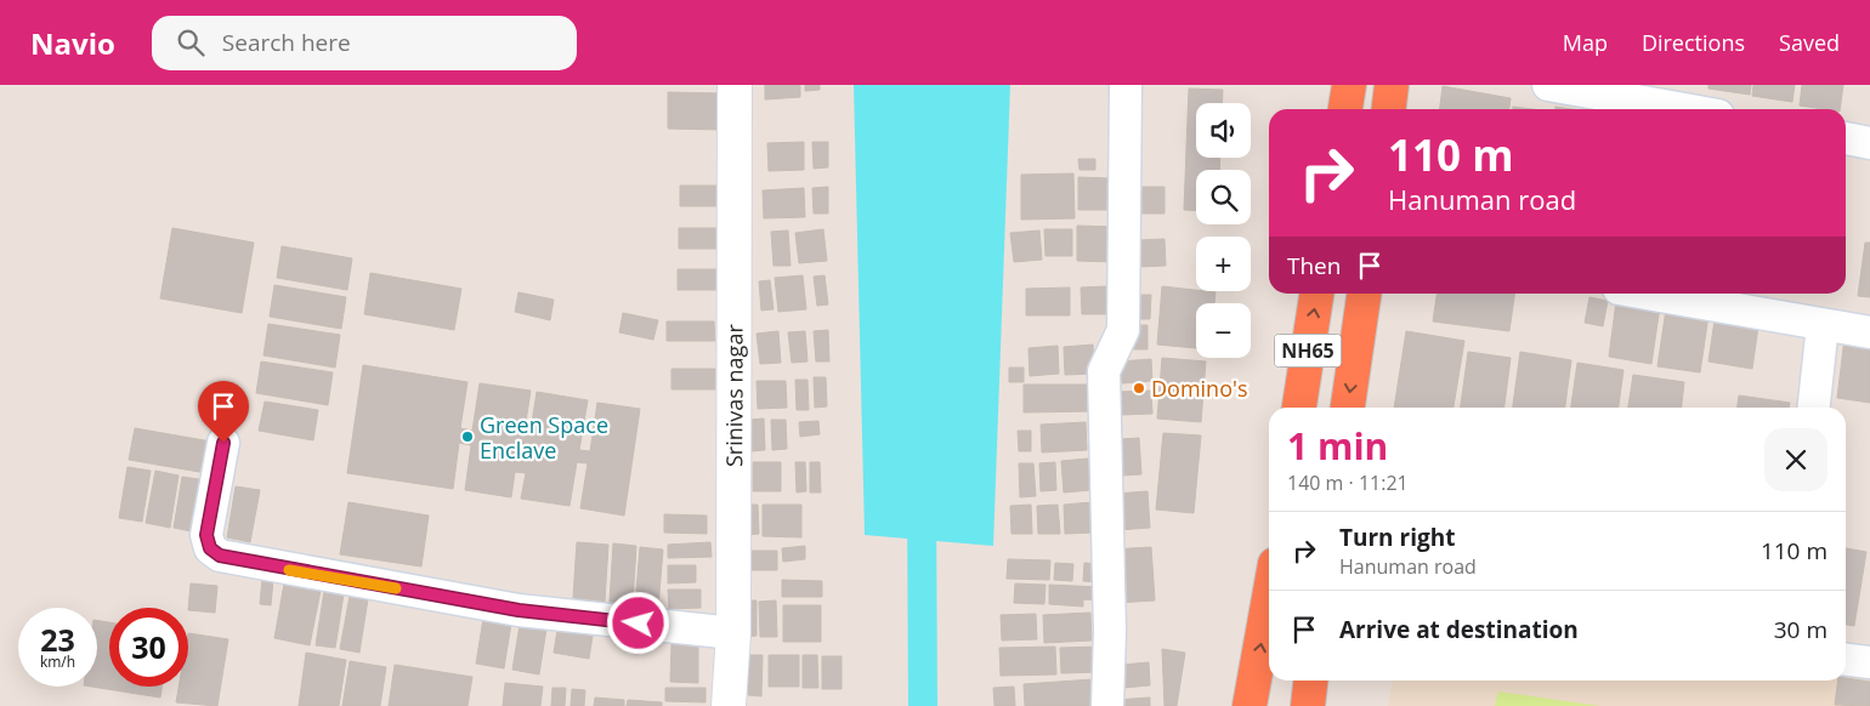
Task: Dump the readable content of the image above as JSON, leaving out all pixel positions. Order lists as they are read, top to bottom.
{
  "streets": {
    "highway": ["NH65"],
    "street": ["Srinivas nagar"]
  },
  "places": ["Domino's", "Green Space Enclave"],
  "page": {
    "header": "Navio",
    "search": "Search here",
    "nav": ["Map", "Directions", "Saved"],
    "map_buttons": ["+", "−"],
    "turn": ["110 m", "Hanuman road"],
    "then": "Then",
    "heading": ["1 min", "140 m · 11:21"],
    "list": [
      {
        "name": "Turn right",
        "note": "Hanuman road",
        "value": "110 m"
      },
      {
        "name": "Arrive at destination",
        "value": "30 m"
      }
    ],
    "speed": "23 km/h",
    "limit": "30"
  }
}
